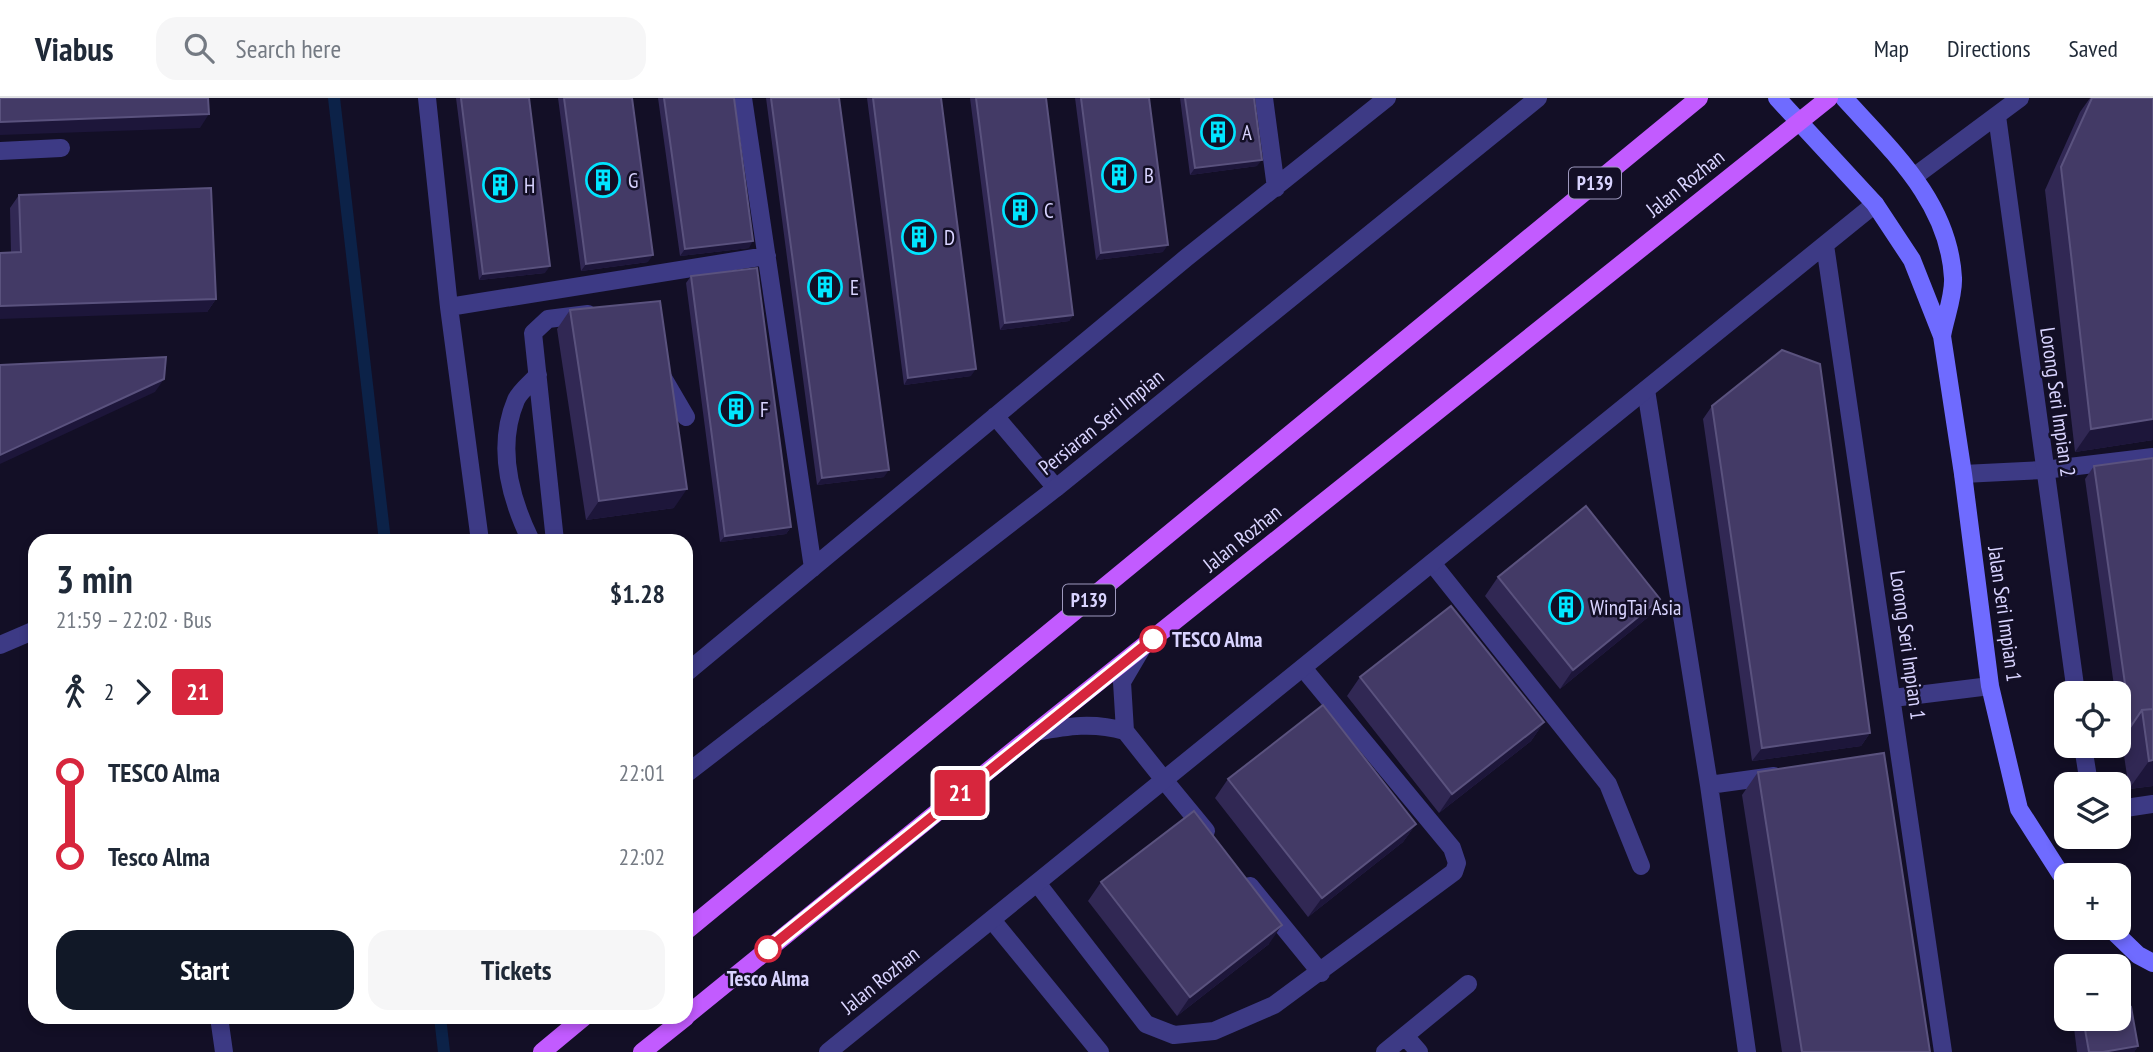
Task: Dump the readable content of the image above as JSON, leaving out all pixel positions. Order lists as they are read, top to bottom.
{
  "streets": {
    "main road": ["P139", "Jalan Rozhan"],
    "street": [
      "Lorong Seri Impian 2",
      "Persiaran Seri Impian",
      "Jalan Seri Impian 1",
      "Lorong Seri Impian 1"
    ]
  },
  "crossings": [
    ["Jalan Rozhan", "Jalan Seri Impian 1"],
    ["Jalan Rozhan", "Lorong Seri Impian 1"]
  ],
  "places": {
    "building": [
      "A",
      "B",
      "G",
      "H",
      "C",
      "D",
      "E",
      "F",
      "WingTai Asia"
    ],
    "other": ["TESCO Alma", "Tesco Alma"]
  },
  "lines": ["bus line 21"],
  "page": {
    "header": "Viabus",
    "search": "Search here",
    "nav": ["Map", "Directions", "Saved"],
    "on_map": "21",
    "heading": ["3 min", "21:59 – 22:02 · Bus", "$1.28"],
    "legs": ["2", "21"],
    "map_buttons": ["+", "−"],
    "list": [
      {
        "name": "TESCO Alma",
        "value": "22:01"
      },
      {
        "name": "Tesco Alma",
        "value": "22:02"
      }
    ],
    "buttons": ["Start", "Tickets"]
  }
}
